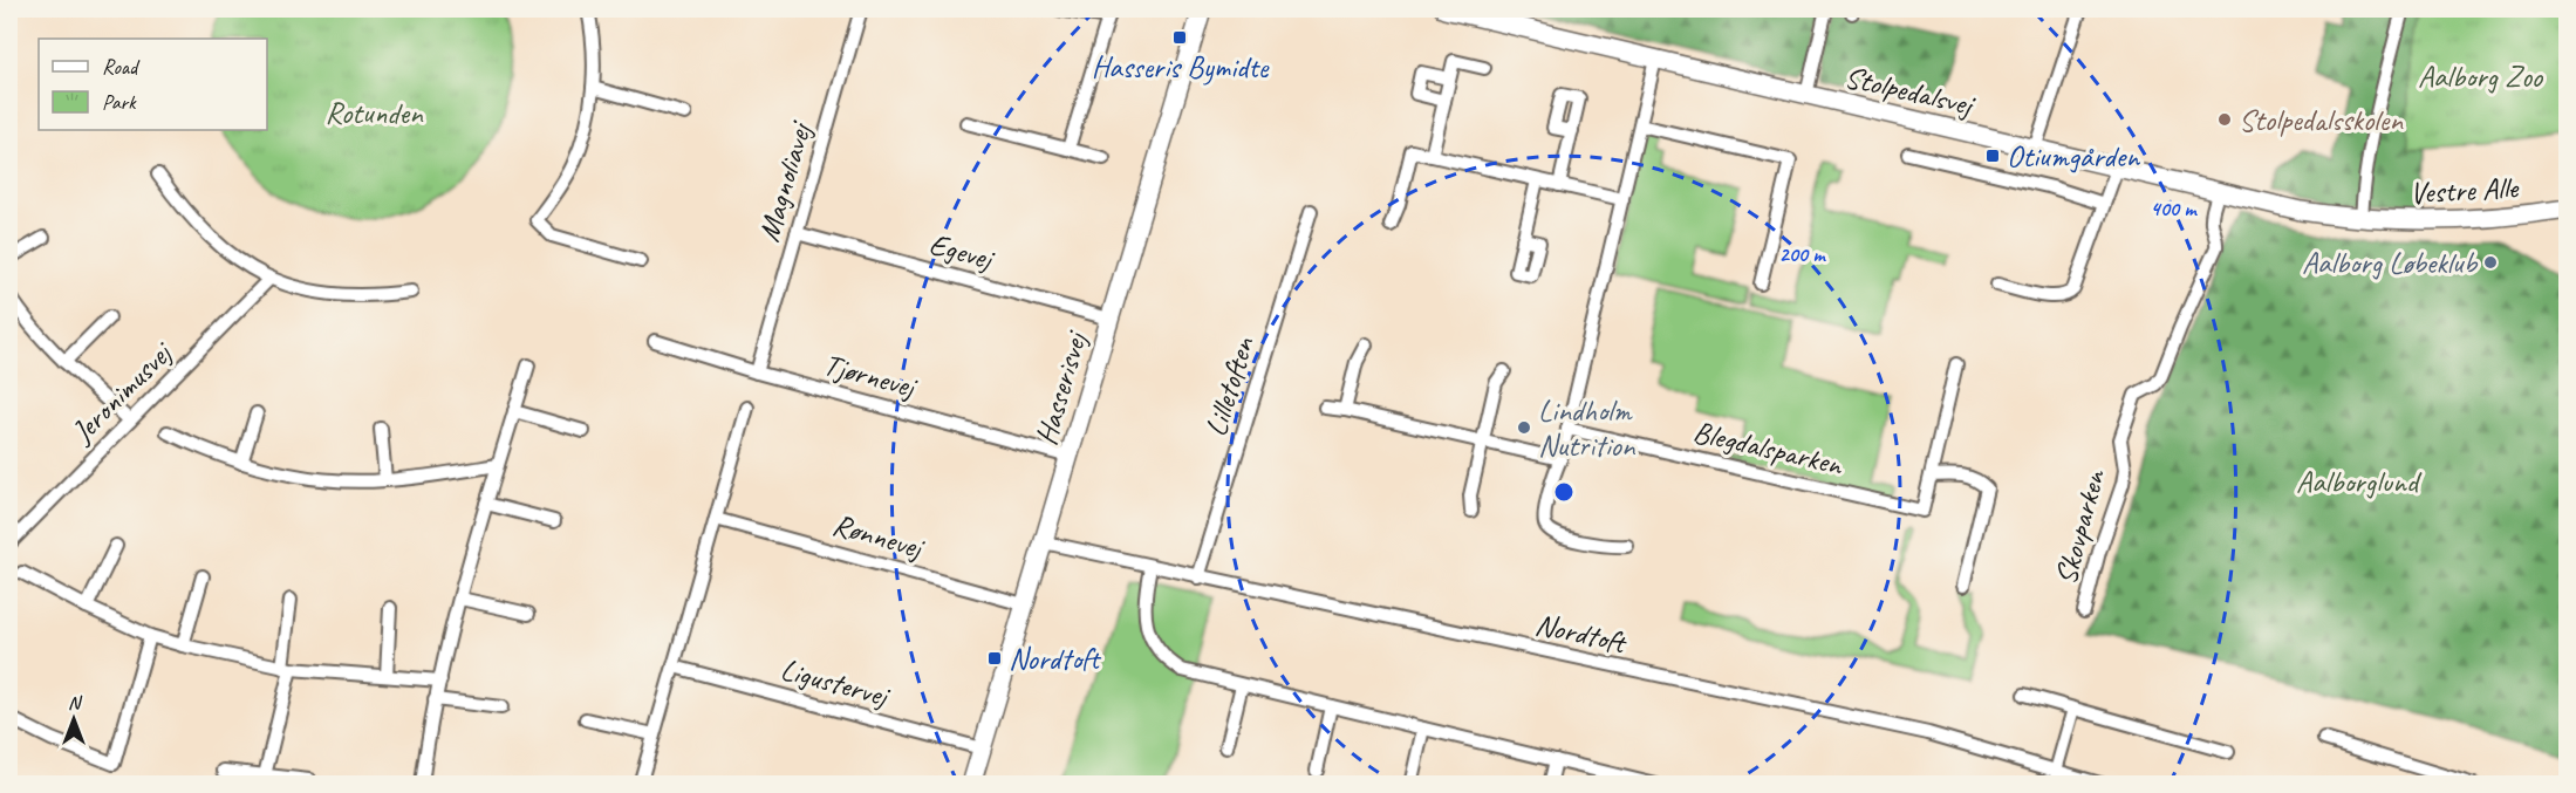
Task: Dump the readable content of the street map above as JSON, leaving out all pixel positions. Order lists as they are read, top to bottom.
{
  "streets": {
    "street": [
      "Stolpedalsvej",
      "Magnoliavej",
      "Vestre Alle",
      "Egevej",
      "Tjørnevej",
      "Lilletoften",
      "Hasserisvej",
      "Jeronimusvej",
      "Blegdalsparken",
      "Skovparken",
      "Rønnevej",
      "Nordtoft",
      "Ligustervej"
    ]
  },
  "crossings": [
    ["Stolpedalsvej", "Vestre Alle"],
    ["Stolpedalsvej", "Skovparken"],
    ["Magnoliavej", "Egevej"],
    ["Magnoliavej", "Tjørnevej"],
    ["Egevej", "Hasserisvej"],
    ["Tjørnevej", "Hasserisvej"],
    ["Lilletoften", "Nordtoft"],
    ["Hasserisvej", "Rønnevej"],
    ["Hasserisvej", "Nordtoft"],
    ["Hasserisvej", "Ligustervej"]
  ],
  "parks": ["Aalborg Zoo", "Rotunden", "Aalborglund"],
  "places": {
    "transit": ["Hasseris Bymidte", "Otiumgården", "Nordtoft"],
    "other": ["Stolpedalsskolen", "Aalborg Løbeklub", "Lindholm Nutrition"]
  },
  "legend": ["Road", "Park"],
  "north": "top",
  "rings": ["400 m", "200 m"]
}
